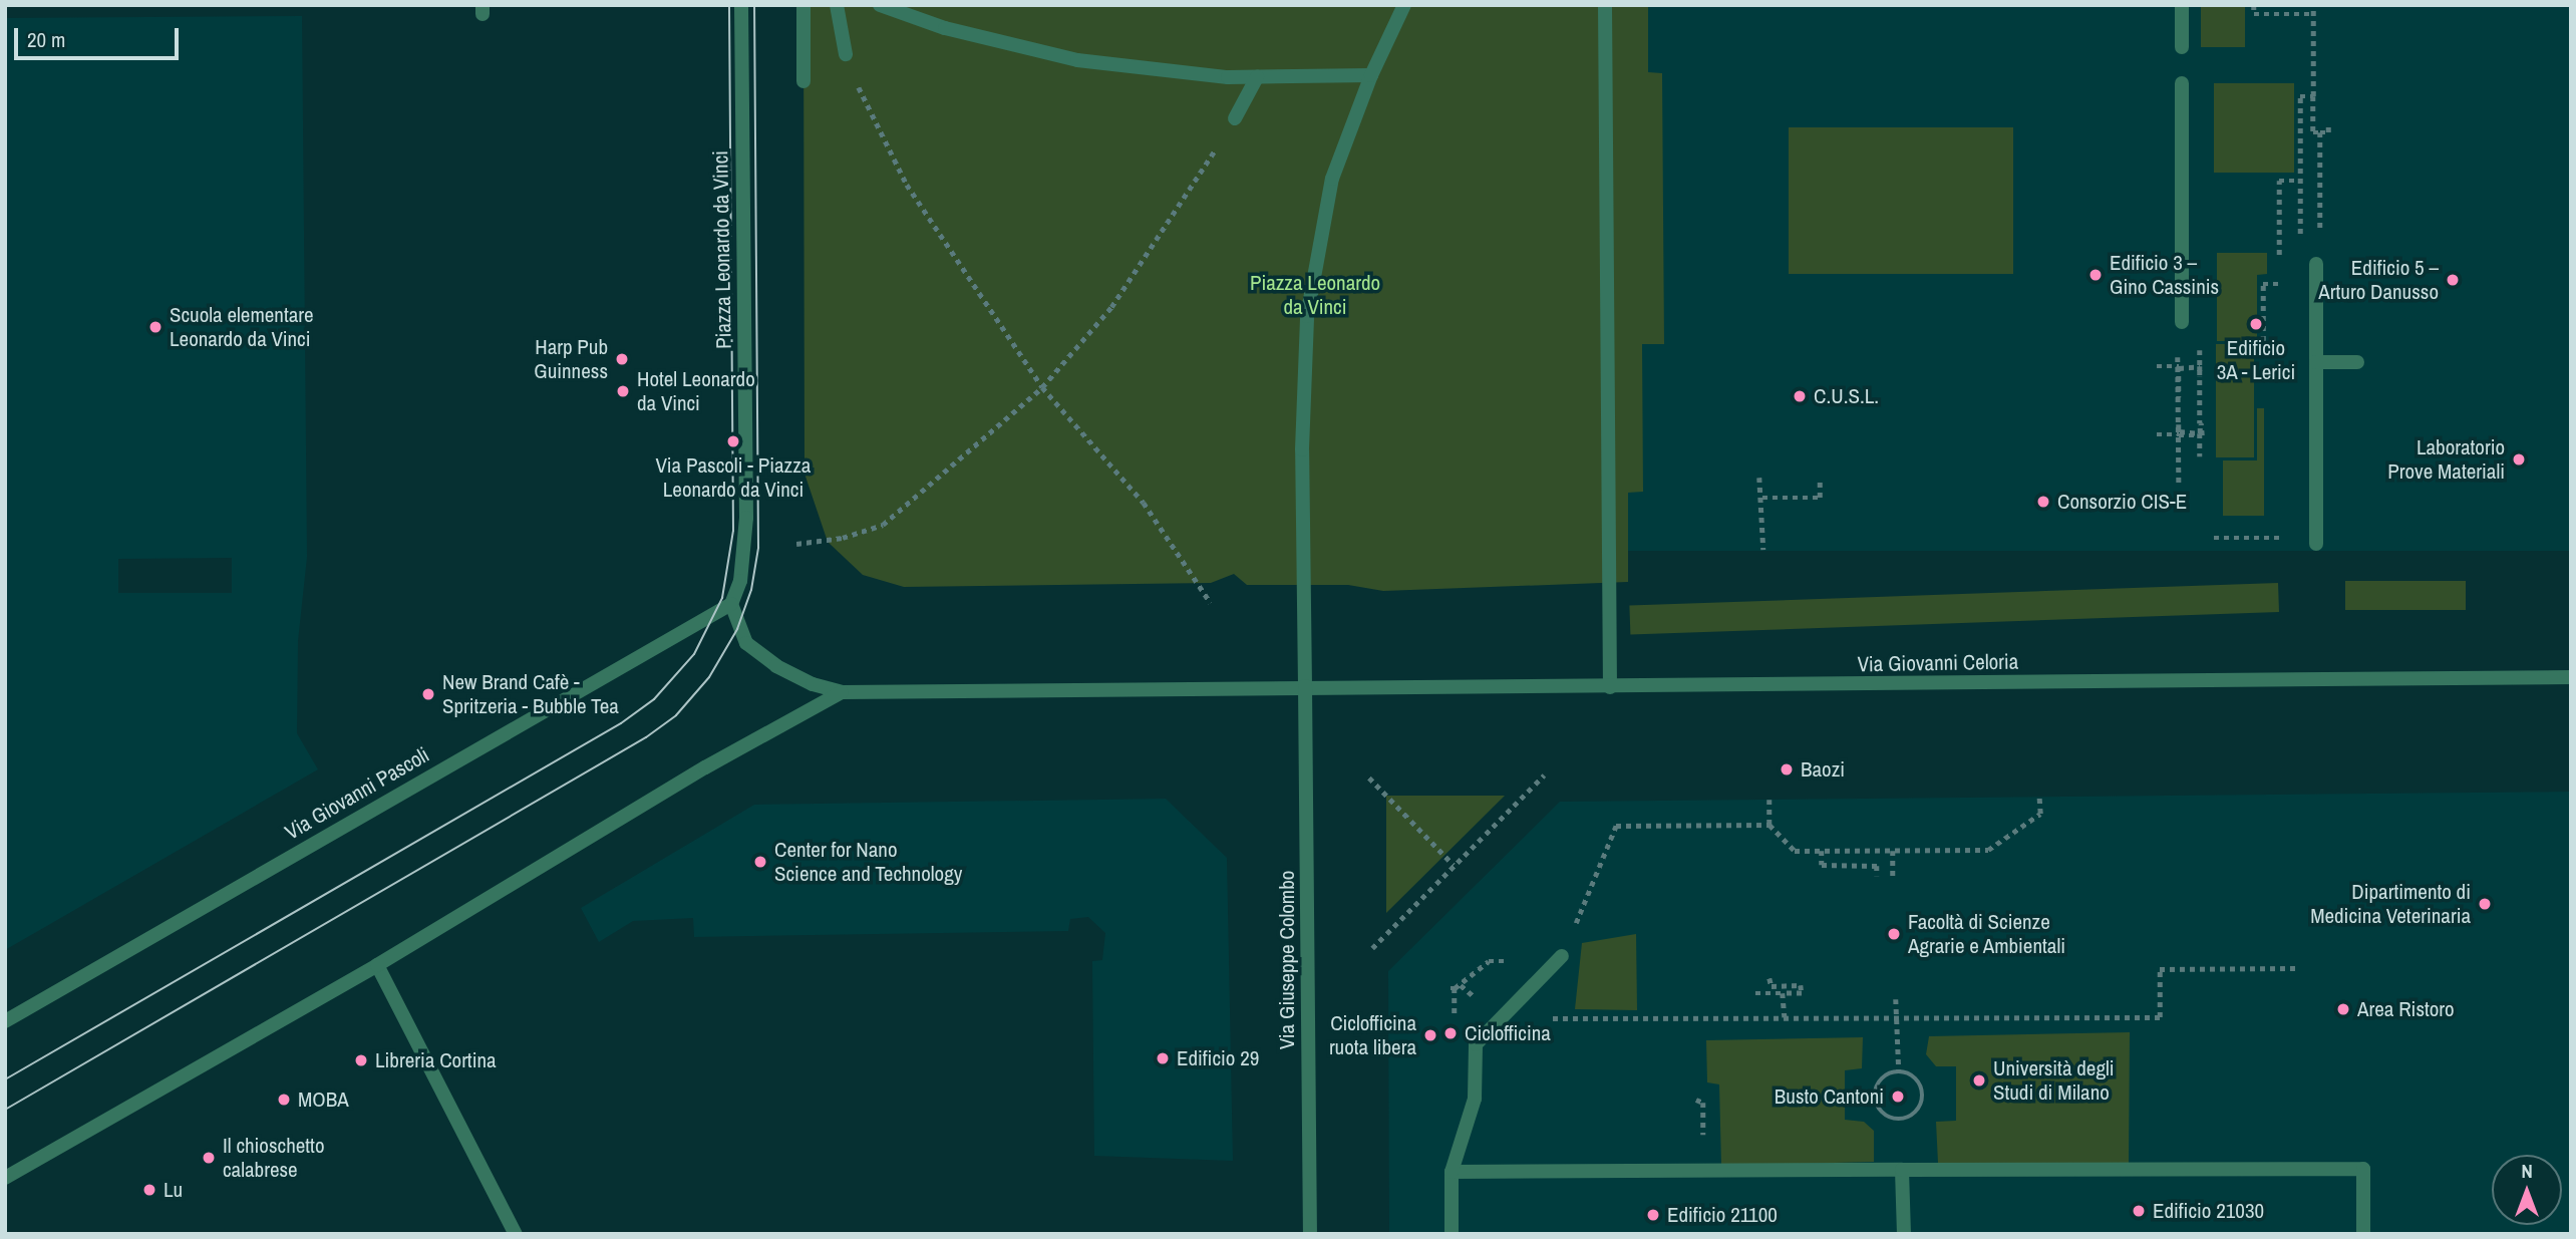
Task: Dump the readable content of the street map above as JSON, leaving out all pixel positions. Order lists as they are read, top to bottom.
{
  "streets": {
    "street": [
      "Piazza Leonardo da Vinci",
      "Via Giovanni Celoria",
      "Via Giovanni Pascoli",
      "Via Giuseppe Colombo"
    ]
  },
  "crossings": [
    ["Piazza Leonardo da Vinci", "Via Giovanni Pascoli"],
    ["Via Giovanni Celoria", "Via Giuseppe Colombo"]
  ],
  "parks": ["Piazza Leonardo da Vinci"],
  "places": [
    "Edificio 3 – Gino Cassinis",
    "Edificio 5 – Arturo Danusso",
    "Edificio 3A - Lerici",
    "Scuola elementare Leonardo da Vinci",
    "Harp Pub Guinness",
    "Hotel Leonardo da Vinci",
    "C.U.S.L.",
    "Via Pascoli - Piazza Leonardo da Vinci",
    "Laboratorio Prove Materiali",
    "Consorzio CIS-E",
    "New Brand Cafè - Spritzeria - Bubble Tea",
    "Baozi",
    "Center for Nano Science and Technology",
    "Dipartimento di Medicina Veterinaria",
    "Facoltà di Scienze Agrarie e Ambientali",
    "Area Ristoro",
    "Ciclofficina",
    "Ciclofficina ruota libera",
    "Edificio 29",
    "Libreria Cortina",
    "Università degli Studi di Milano",
    "Busto Cantoni",
    "MOBA",
    "Il chioschetto calabrese",
    "Lu",
    "Edificio 21030",
    "Edificio 21100"
  ],
  "scale_bar": "20 m",
  "north": "top"
}
